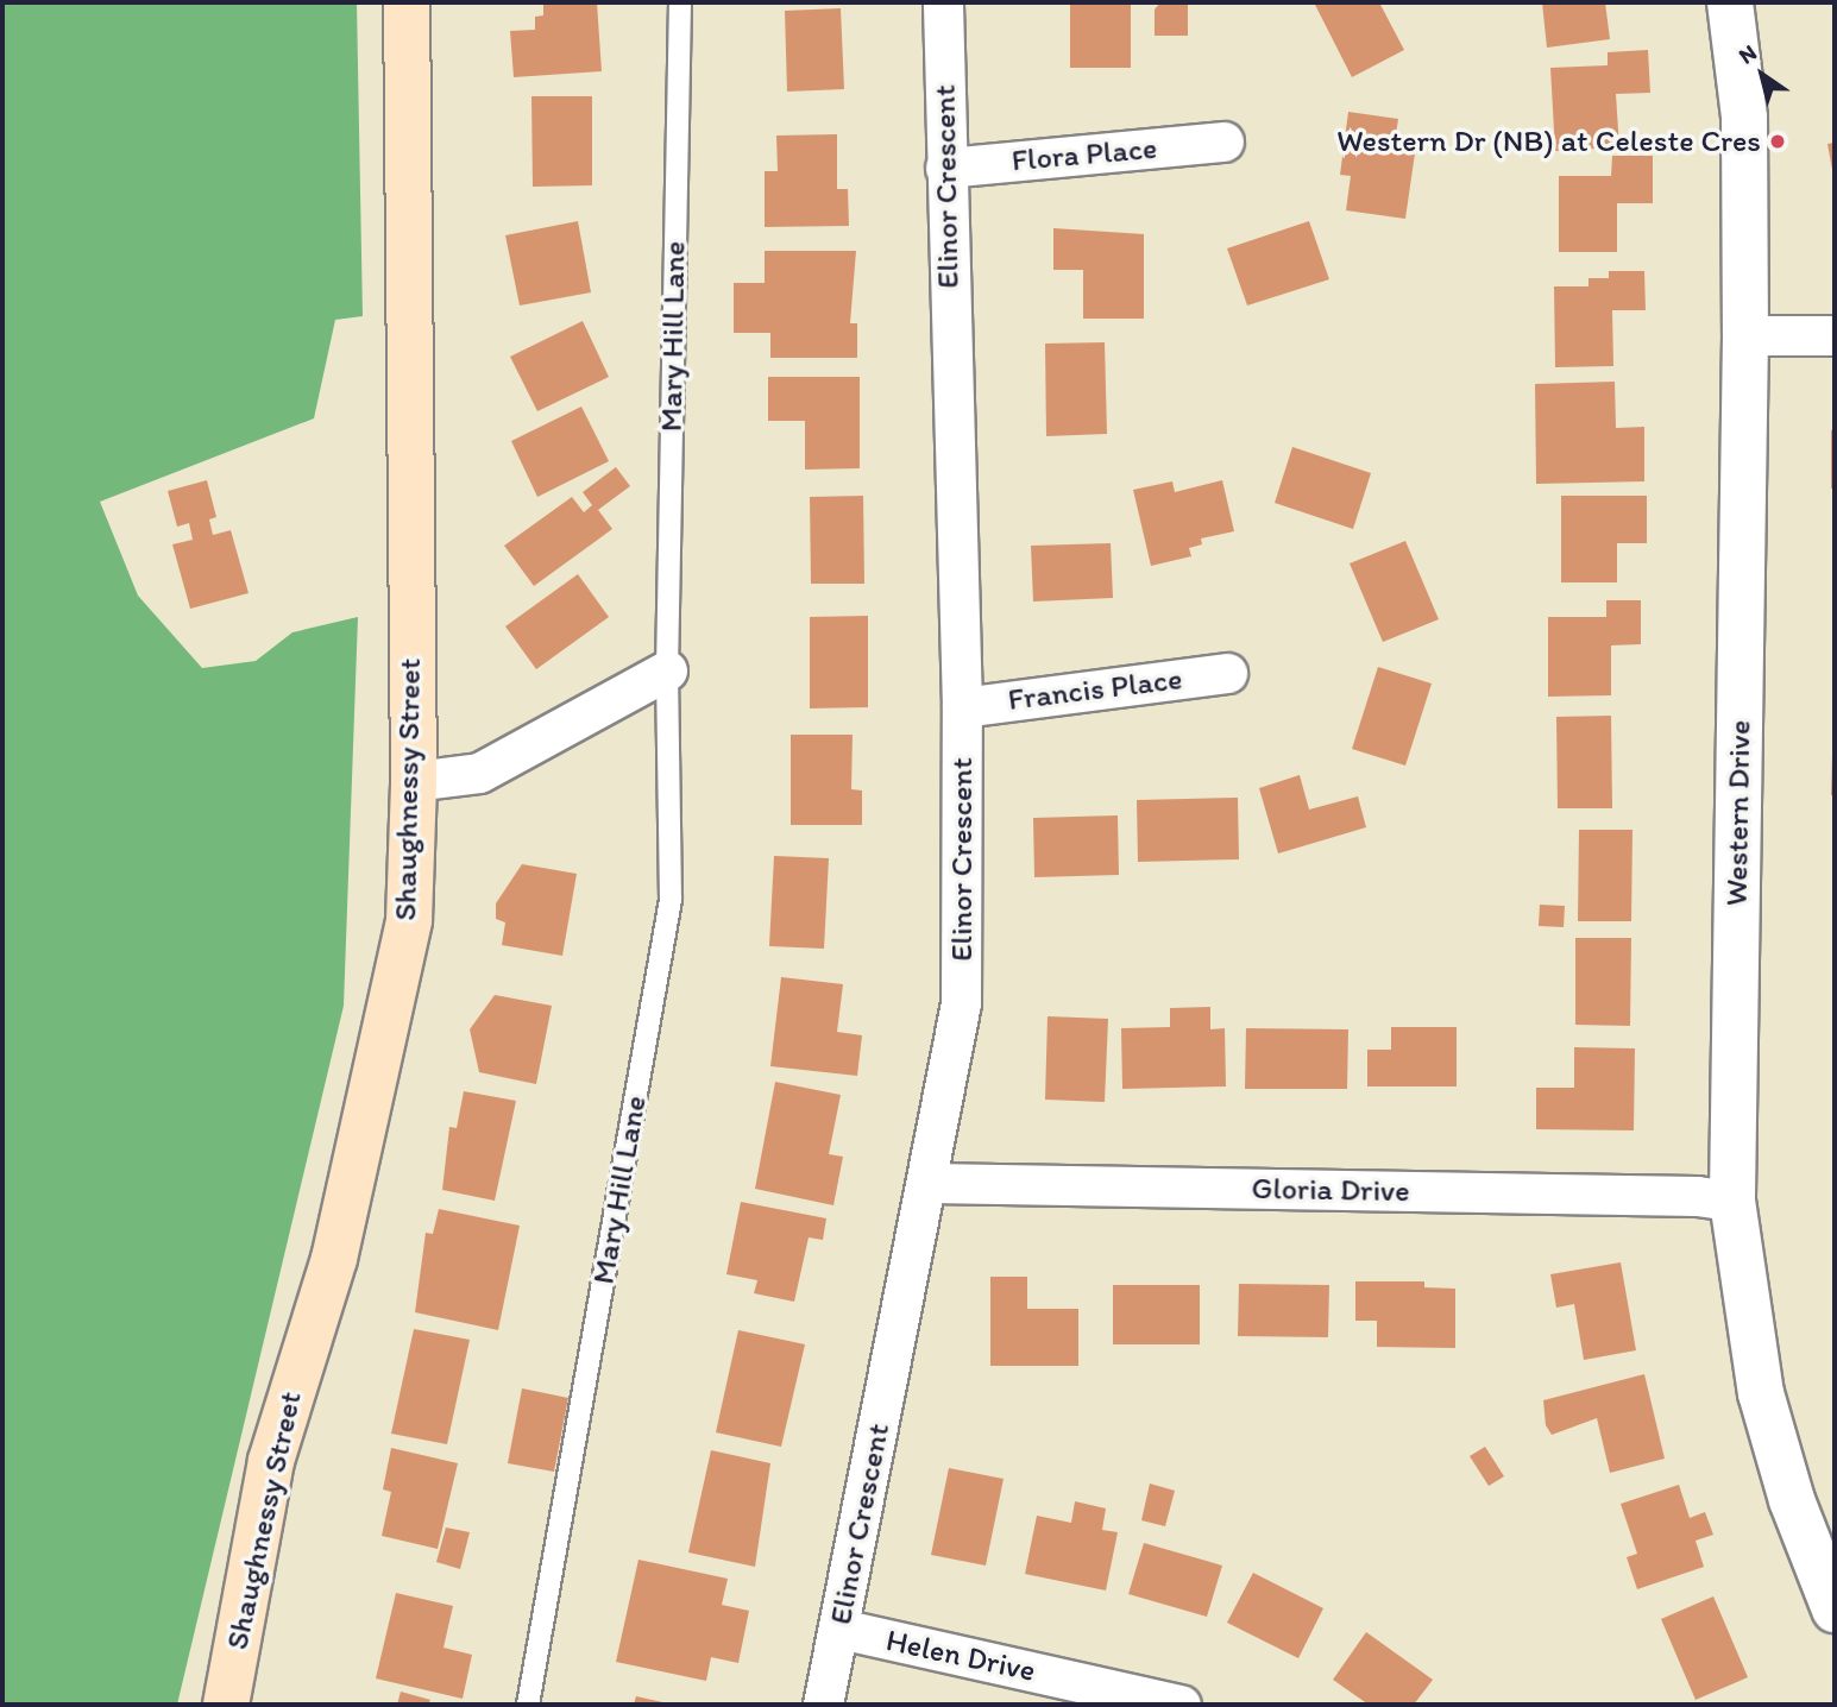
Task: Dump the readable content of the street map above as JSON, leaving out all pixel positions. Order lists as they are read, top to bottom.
{
  "streets": {
    "main road": ["Shaughnessy Street"],
    "street": [
      "Flora Place",
      "Elinor Crescent",
      "Francis Place",
      "Western Drive",
      "Gloria Drive",
      "Helen Drive"
    ],
    "lane": ["Mary Hill Lane"]
  },
  "crossings": [
    ["Flora Place", "Elinor Crescent"],
    ["Elinor Crescent", "Francis Place"],
    ["Elinor Crescent", "Gloria Drive"],
    ["Elinor Crescent", "Helen Drive"],
    ["Western Drive", "Gloria Drive"]
  ],
  "places": ["Western Dr (NB) at Celeste Cres"],
  "north": "top left"
}
